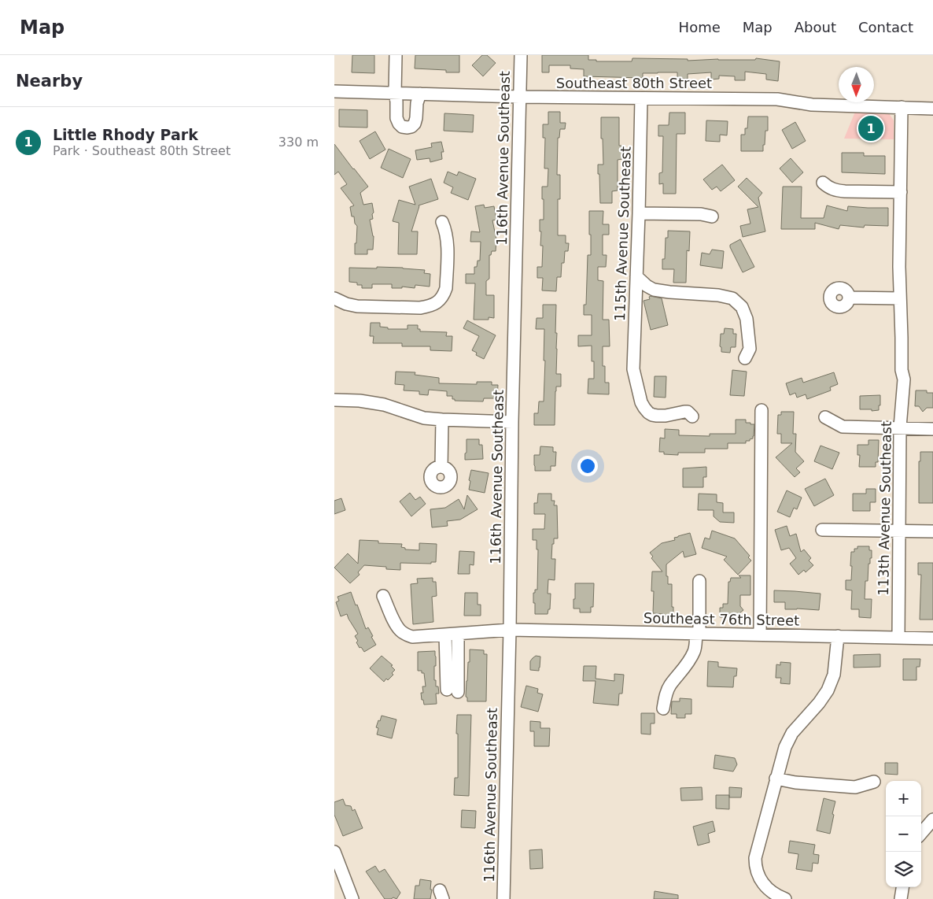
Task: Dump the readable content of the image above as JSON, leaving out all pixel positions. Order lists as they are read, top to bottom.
{
  "streets": {
    "street": [
      "Southeast 80th Street",
      "116th Avenue Southeast",
      "115th Avenue Southeast",
      "113th Avenue Southeast",
      "Southeast 76th Street"
    ]
  },
  "crossings": [
    ["Southeast 80th Street", "116th Avenue Southeast"],
    ["Southeast 80th Street", "115th Avenue Southeast"],
    ["116th Avenue Southeast", "Southeast 76th Street"],
    ["113th Avenue Southeast", "Southeast 76th Street"]
  ],
  "north": "bottom",
  "page": {
    "header": "Map",
    "nav": [
      "Home",
      "Map",
      "About",
      "Contact"
    ],
    "heading": "Nearby",
    "list": [
      {
        "mark": "1",
        "name": "Little Rhody Park",
        "note": "Park · Southeast 80th Street",
        "value": "330 m"
      }
    ],
    "pins": "1",
    "map_buttons": ["+", "−"]
  }
}
